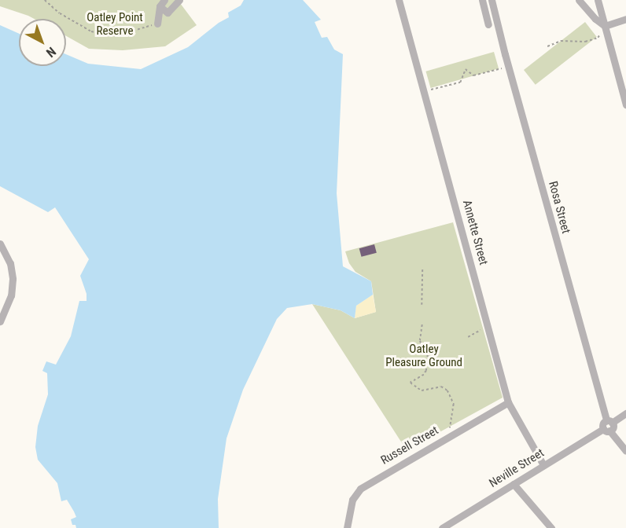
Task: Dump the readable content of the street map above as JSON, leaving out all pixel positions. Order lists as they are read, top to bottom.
{
  "streets": {
    "street": [
      "Rosa Street",
      "Annette Street",
      "Russell Street",
      "Neville Street"
    ]
  },
  "crossings": [
    ["Annette Street", "Russell Street"],
    ["Annette Street", "Neville Street"]
  ],
  "parks": ["Oatley Point Reserve", "Oatley Pleasure Ground"],
  "north": "bottom right"
}
